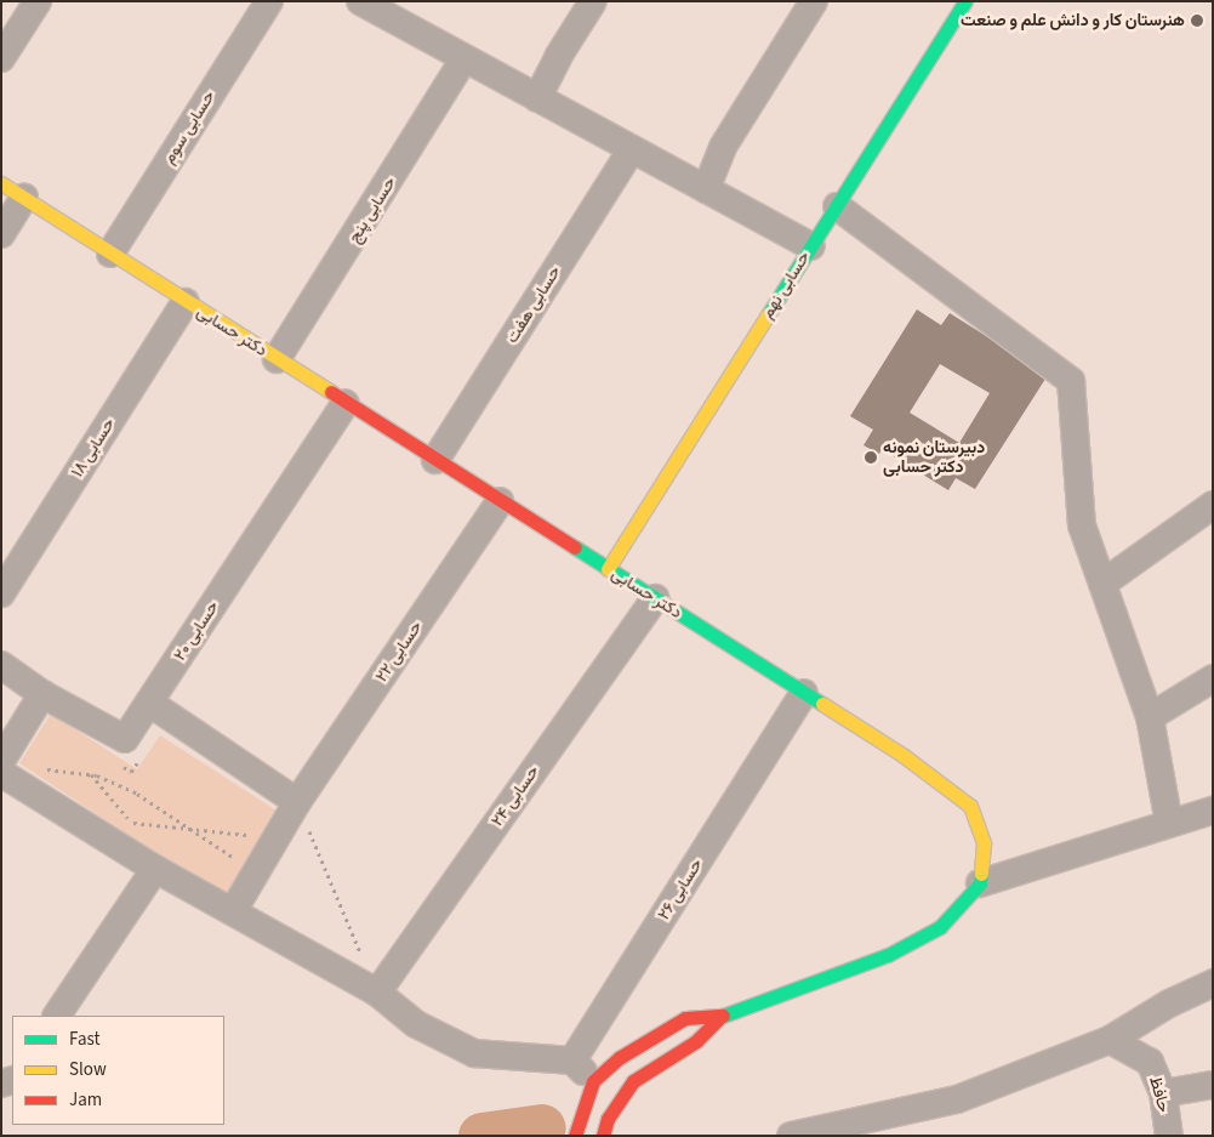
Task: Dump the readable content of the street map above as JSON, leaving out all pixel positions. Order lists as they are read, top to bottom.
{
  "streets": {
    "main road": ["حسابی نهم", "دکتر حسابی"],
    "street": [
      "حسابی سوم",
      "حسابی پنج",
      "حسابی هفت",
      "حسابی ۱۸",
      "حسابی ۲۰",
      "حسابی ۲۲",
      "حسابی ۲۴",
      "حسابی ۲۶",
      "حافظ"
    ]
  },
  "crossings": [
    ["حسابی سوم", "دکتر حسابی"],
    ["حسابی پنج", "دکتر حسابی"],
    ["حسابی نهم", "دکتر حسابی"],
    ["حسابی هفت", "دکتر حسابی"],
    ["دکتر حسابی", "حسابی ۱۸"],
    ["دکتر حسابی", "حسابی ۲۰"],
    ["دکتر حسابی", "حسابی ۲۲"],
    ["دکتر حسابی", "حسابی ۲۴"],
    ["دکتر حسابی", "حسابی ۲۶"]
  ],
  "places": ["هنرستان کار و دانش علم و صنعت", "دبیرستان نمونه دکتر حسابی"],
  "legend": ["Fast", "Slow", "Jam"]
}
